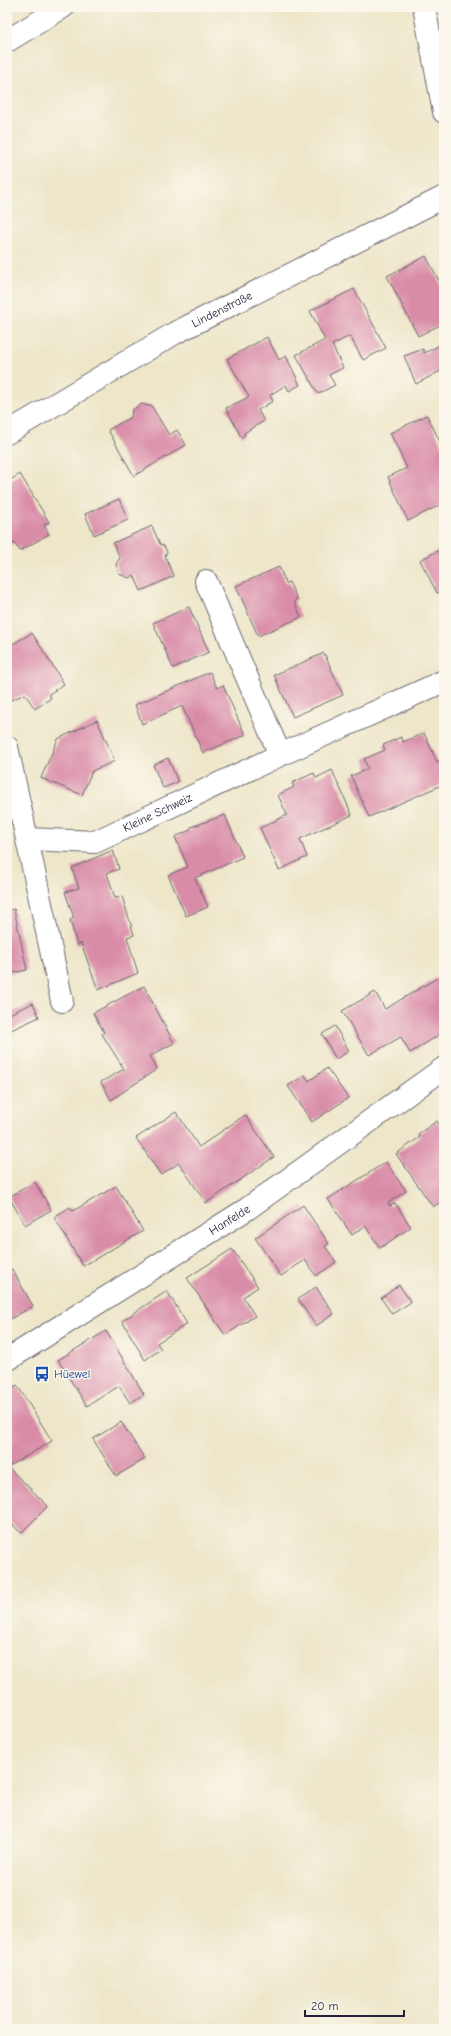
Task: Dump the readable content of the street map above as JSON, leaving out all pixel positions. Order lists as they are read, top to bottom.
{
  "streets": {
    "street": ["Lindenstraße", "Kleine Schweiz", "Hanfelde"]
  },
  "places": {
    "bus stop": ["Hüewel"]
  },
  "scale_bar": "20 m"
}
